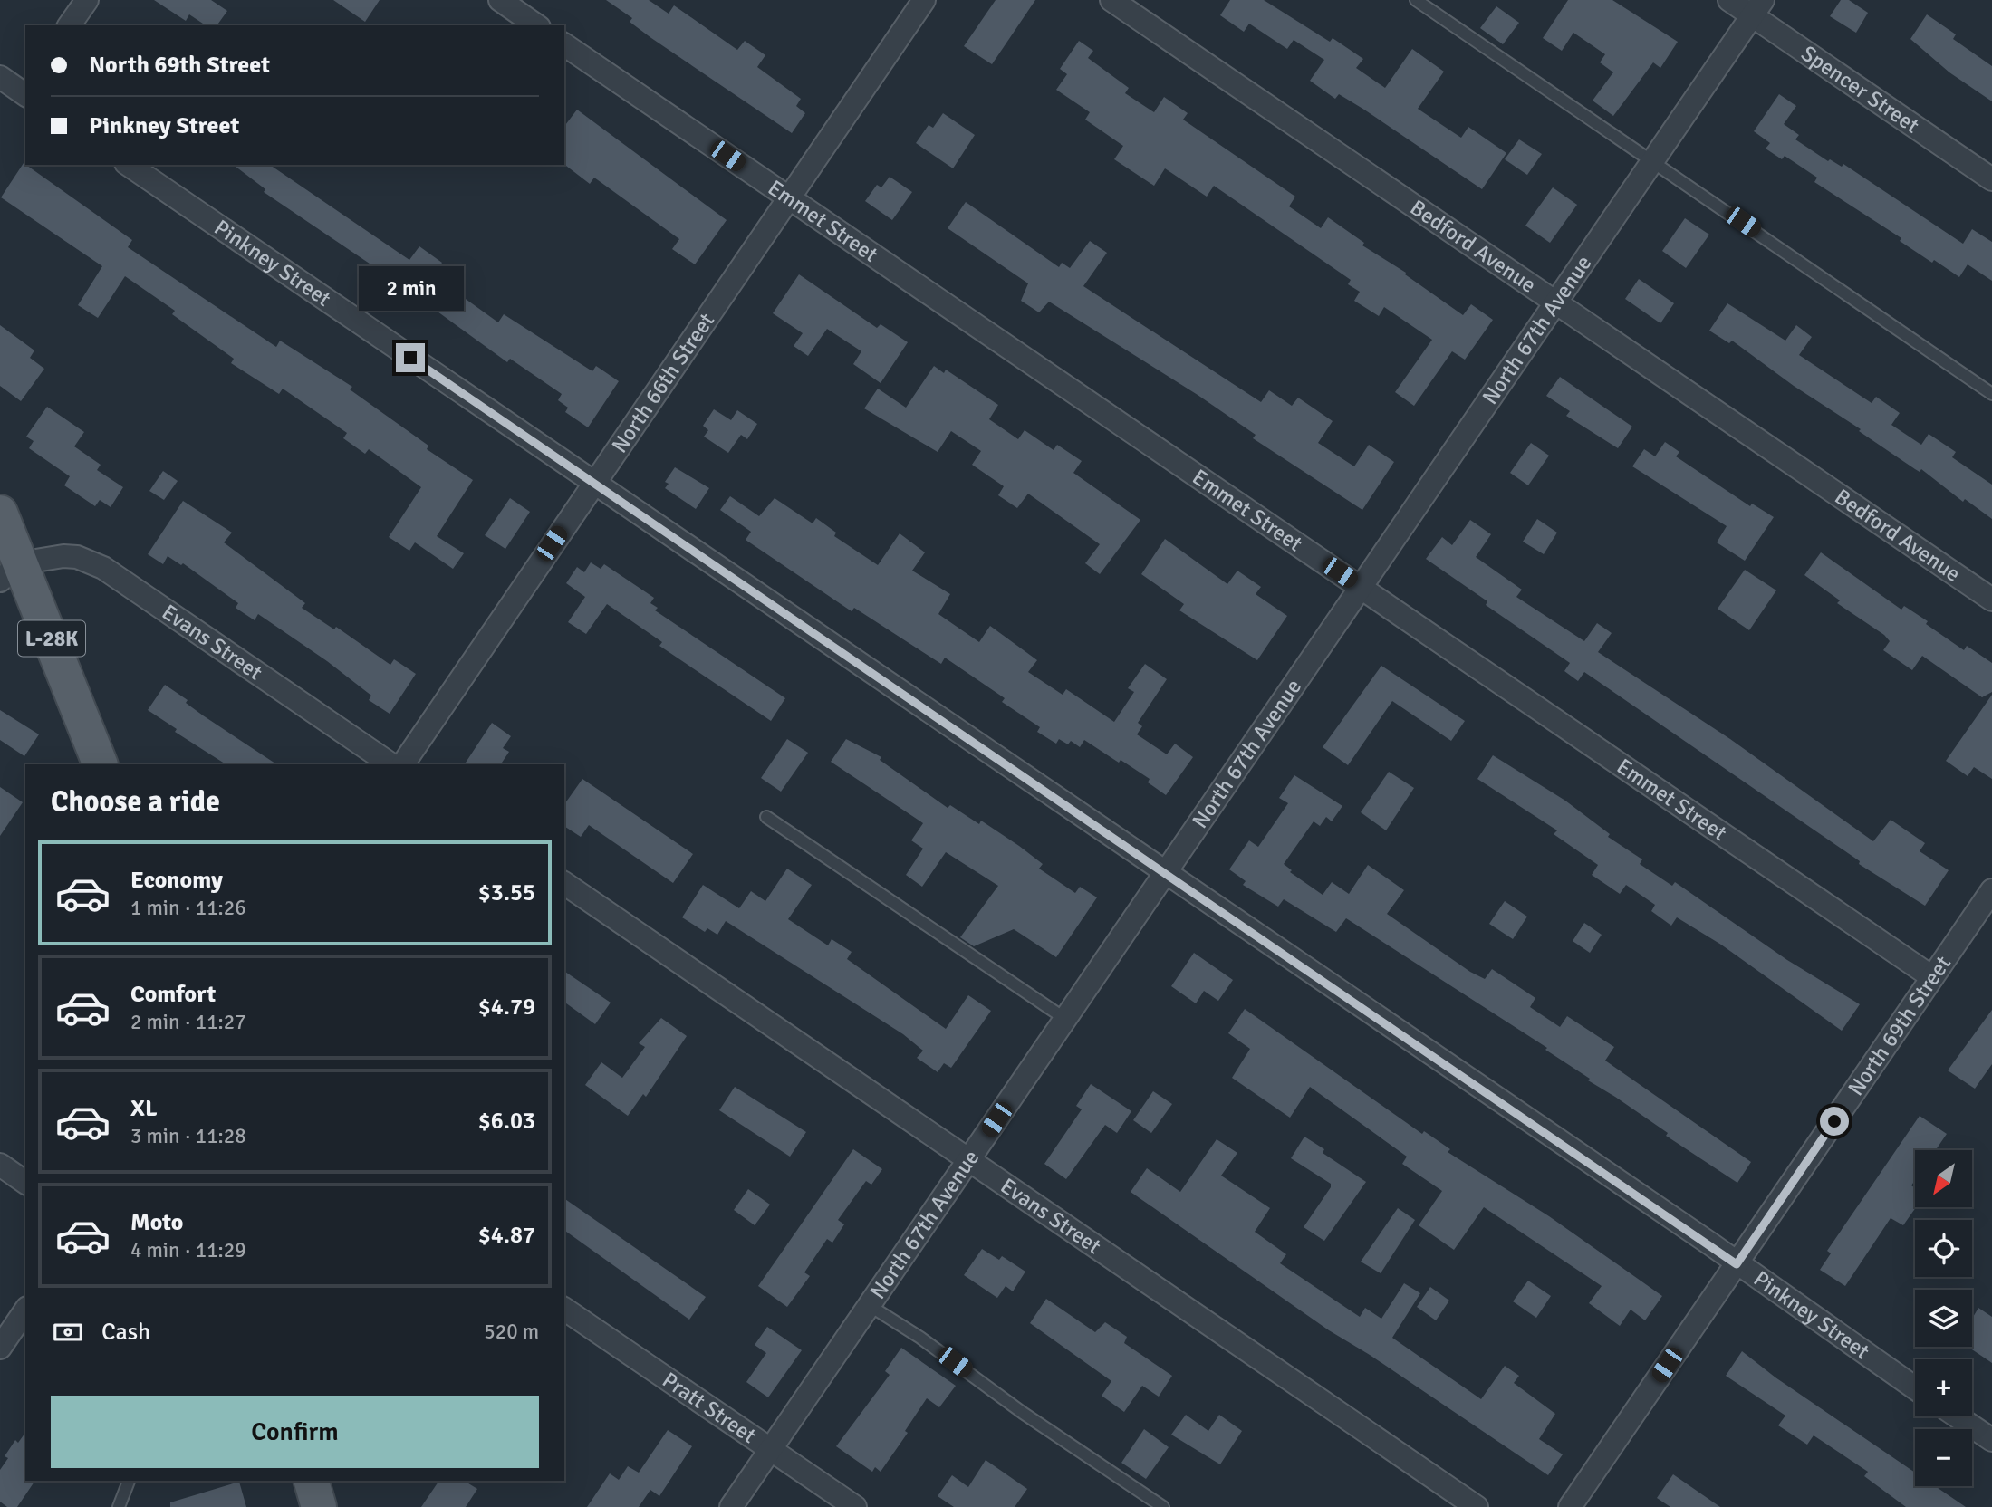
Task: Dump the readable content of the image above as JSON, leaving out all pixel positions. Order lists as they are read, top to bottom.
{
  "streets": {
    "main road": ["L-28K"],
    "street": [
      "Spencer Street",
      "Emmet Street",
      "Bedford Avenue",
      "Pinkney Street",
      "North 67th Avenue",
      "North 66th Street",
      "Evans Street",
      "North 69th Street",
      "Pratt Street"
    ]
  },
  "crossings": [
    ["Spencer Street", "North 67th Avenue"],
    ["Emmet Street", "North 67th Avenue"],
    ["Emmet Street", "North 66th Street"],
    ["Emmet Street", "North 69th Street"],
    ["Bedford Avenue", "North 67th Avenue"],
    ["Pinkney Street", "North 67th Avenue"],
    ["Pinkney Street", "North 66th Street"],
    ["Pinkney Street", "North 69th Street"],
    ["North 67th Avenue", "Evans Street"],
    ["North 67th Avenue", "Pratt Street"],
    ["L-28K", "Evans Street"]
  ],
  "north": "bottom left",
  "page": {
    "banner": ["North 69th Street", "Pinkney Street"],
    "bubble": "2 min",
    "heading": "Choose a ride",
    "list": [
      {
        "name": "Economy",
        "note": "1 min · 11:26",
        "value": "$3.55"
      },
      {
        "name": "Comfort",
        "note": "2 min · 11:27",
        "value": "$4.79"
      },
      {
        "name": "XL",
        "note": "3 min · 11:28",
        "value": "$6.03"
      },
      {
        "name": "Moto",
        "note": "4 min · 11:29",
        "value": "$4.87"
      }
    ],
    "map_buttons": ["+", "−"],
    "pay": ["Cash", "520 m"],
    "buttons": "Confirm"
  }
}
